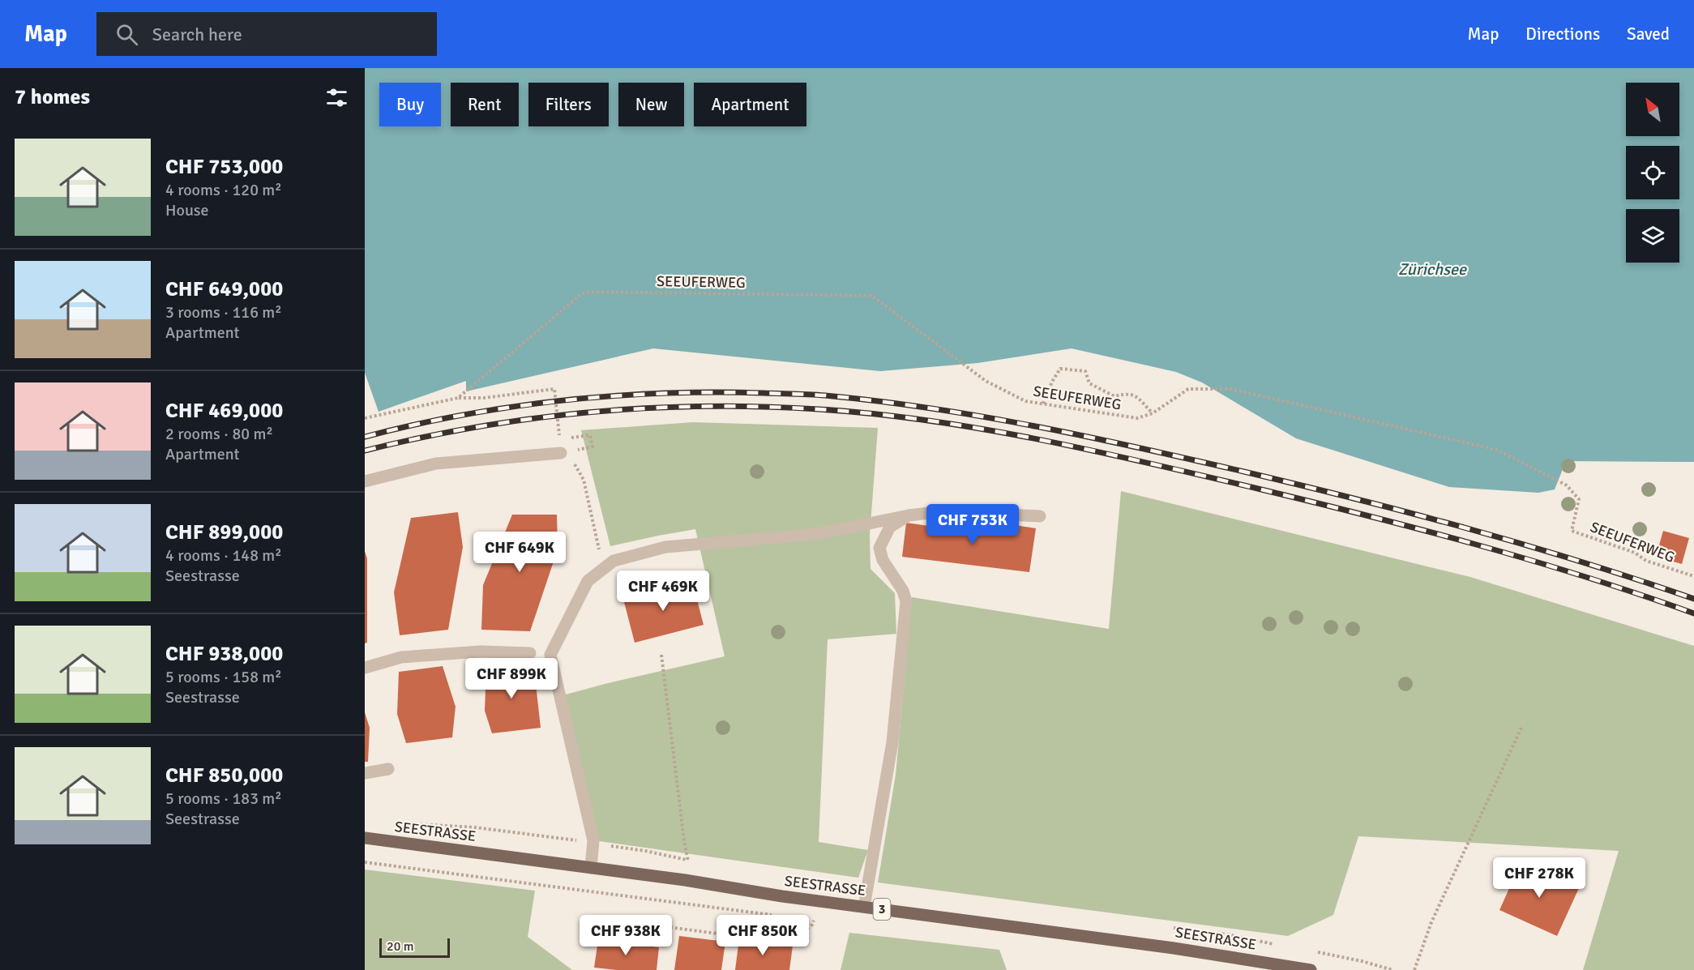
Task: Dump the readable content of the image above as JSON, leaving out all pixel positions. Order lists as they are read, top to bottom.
{
  "streets": {
    "main road": ["SEESTRASSE", "3"],
    "path": ["SEEUFERWEG"]
  },
  "water": ["Zürichsee"],
  "scale_bar": "20 m",
  "north": "top left",
  "page": {
    "header": "Map",
    "search": "Search here",
    "nav": ["Map", "Directions", "Saved"],
    "heading": "7 homes",
    "chip": [
      "Buy",
      "Rent",
      "Filters",
      "New",
      "Apartment"
    ],
    "list": [
      {
        "name": "CHF 753,000",
        "note": "4 rooms · 120 m² · House"
      },
      {
        "name": "CHF 649,000",
        "note": "3 rooms · 116 m² · Apartment"
      },
      {
        "name": "CHF 469,000",
        "note": "2 rooms · 80 m² · Apartment"
      },
      {
        "name": "CHF 899,000",
        "note": "4 rooms · 148 m² · Seestrasse"
      },
      {
        "name": "CHF 938,000",
        "note": "5 rooms · 158 m² · Seestrasse"
      },
      {
        "name": "CHF 850,000",
        "note": "5 rooms · 183 m² · Seestrasse"
      }
    ],
    "price": [
      "CHF 753K",
      "CHF 649K",
      "CHF 469K",
      "CHF 899K",
      "CHF 278K",
      "CHF 938K",
      "CHF 850K"
    ],
    "scale": "20 m"
  }
}
